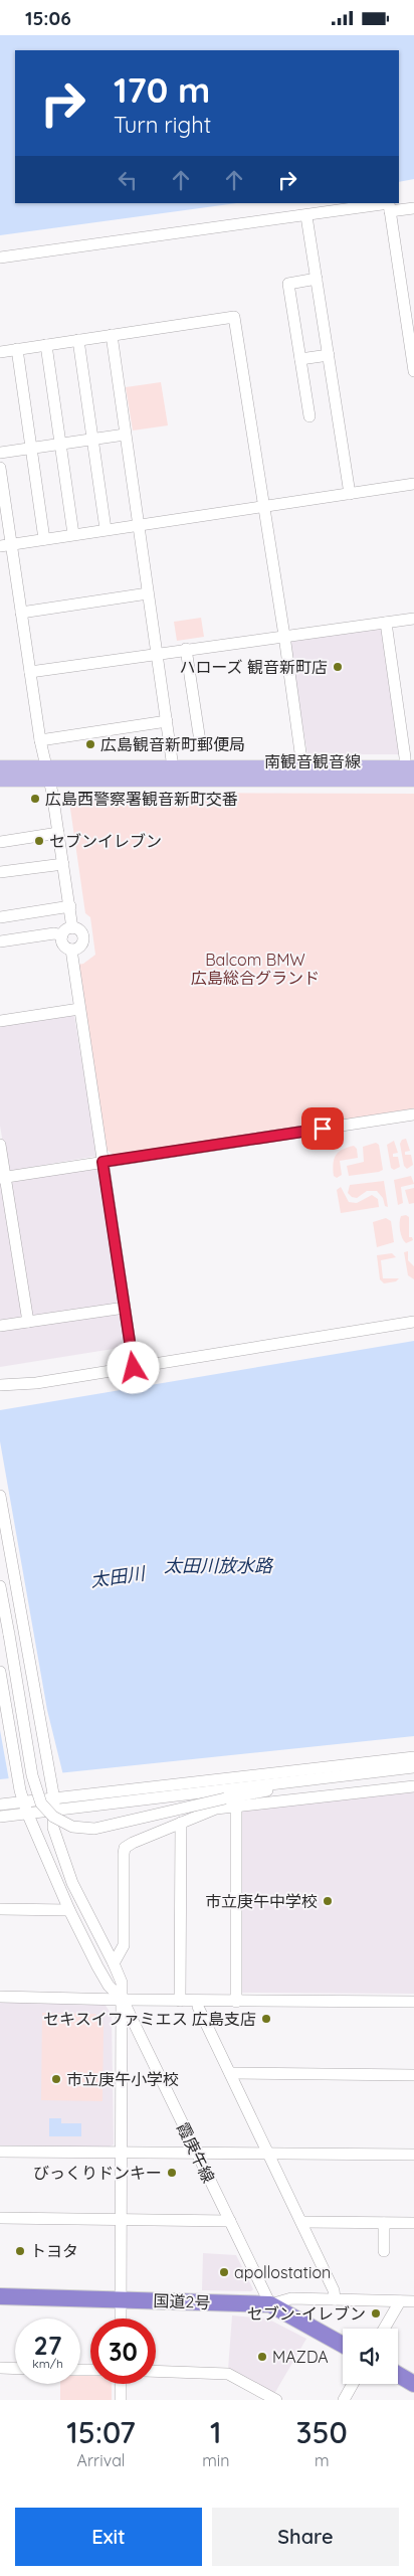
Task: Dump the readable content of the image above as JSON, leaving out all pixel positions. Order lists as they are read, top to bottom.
{
  "streets": {
    "highway": ["国道2号"],
    "main road": ["南観音観音線"],
    "street": ["霞庚午線"]
  },
  "crossings": [
    ["霞庚午線", "国道2号"]
  ],
  "water": ["太田川放水路", "太田川"],
  "parks": ["Balcom BMW 広島総合グランド"],
  "places": [
    "ハローズ 観音新町店",
    "広島観音新町郵便局",
    "広島西警察署観音新町交番",
    "セブンイレブン",
    "市立庚午中学校",
    "セキスイファミエス 広島支店",
    "市立庚午小学校",
    "びっくりドンキー",
    "トヨタ",
    "apollostation",
    "セブン-イレブン",
    "MAZDA"
  ],
  "page": {
    "status": "15:06",
    "turn": ["170 m", "Turn right"],
    "speed": "27 km/h",
    "limit": "30",
    "eta": [
      "15:07",
      "Arrival",
      "1",
      "min",
      "350",
      "m"
    ],
    "buttons": ["Exit", "Share"]
  }
}
